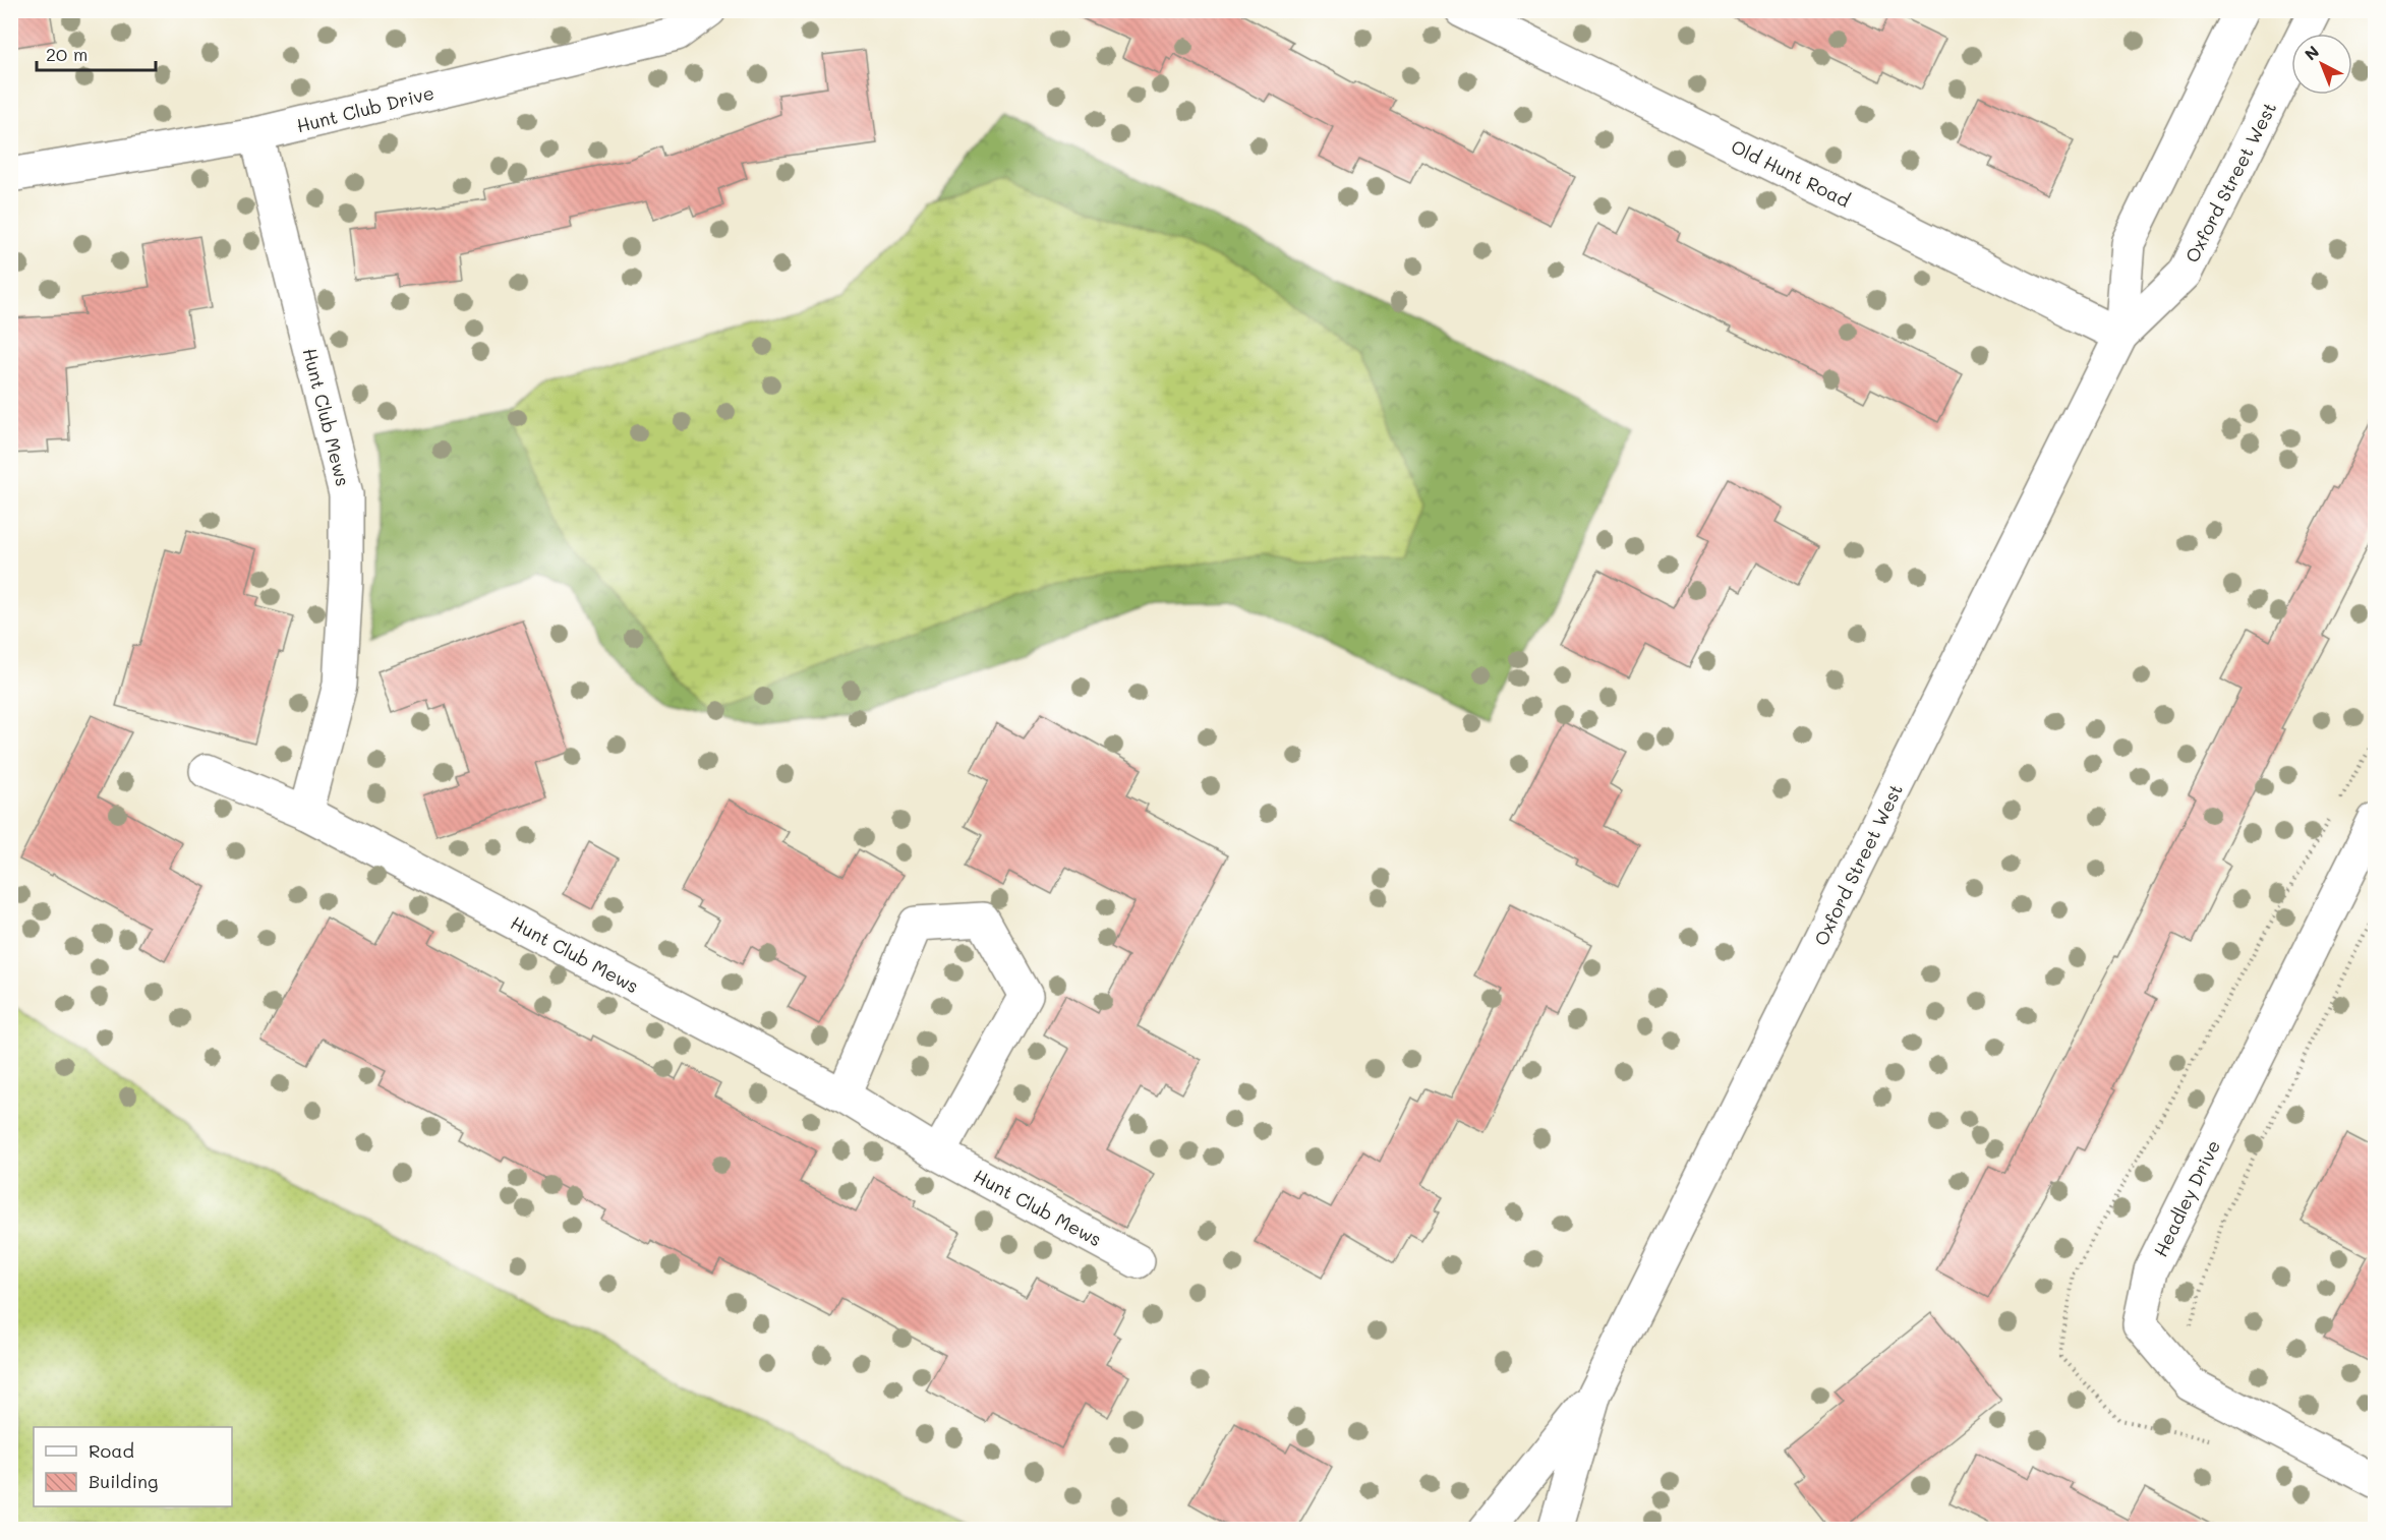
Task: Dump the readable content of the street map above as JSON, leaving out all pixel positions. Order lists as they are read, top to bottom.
{
  "streets": {
    "street": [
      "Hunt Club Drive",
      "Old Hunt Road",
      "Oxford Street West",
      "Hunt Club Mews",
      "Headley Drive"
    ]
  },
  "crossings": [
    ["Hunt Club Drive", "Hunt Club Mews"],
    ["Old Hunt Road", "Oxford Street West"]
  ],
  "legend": ["Road", "Building"],
  "scale_bar": "20 m",
  "north": "top left"
}
